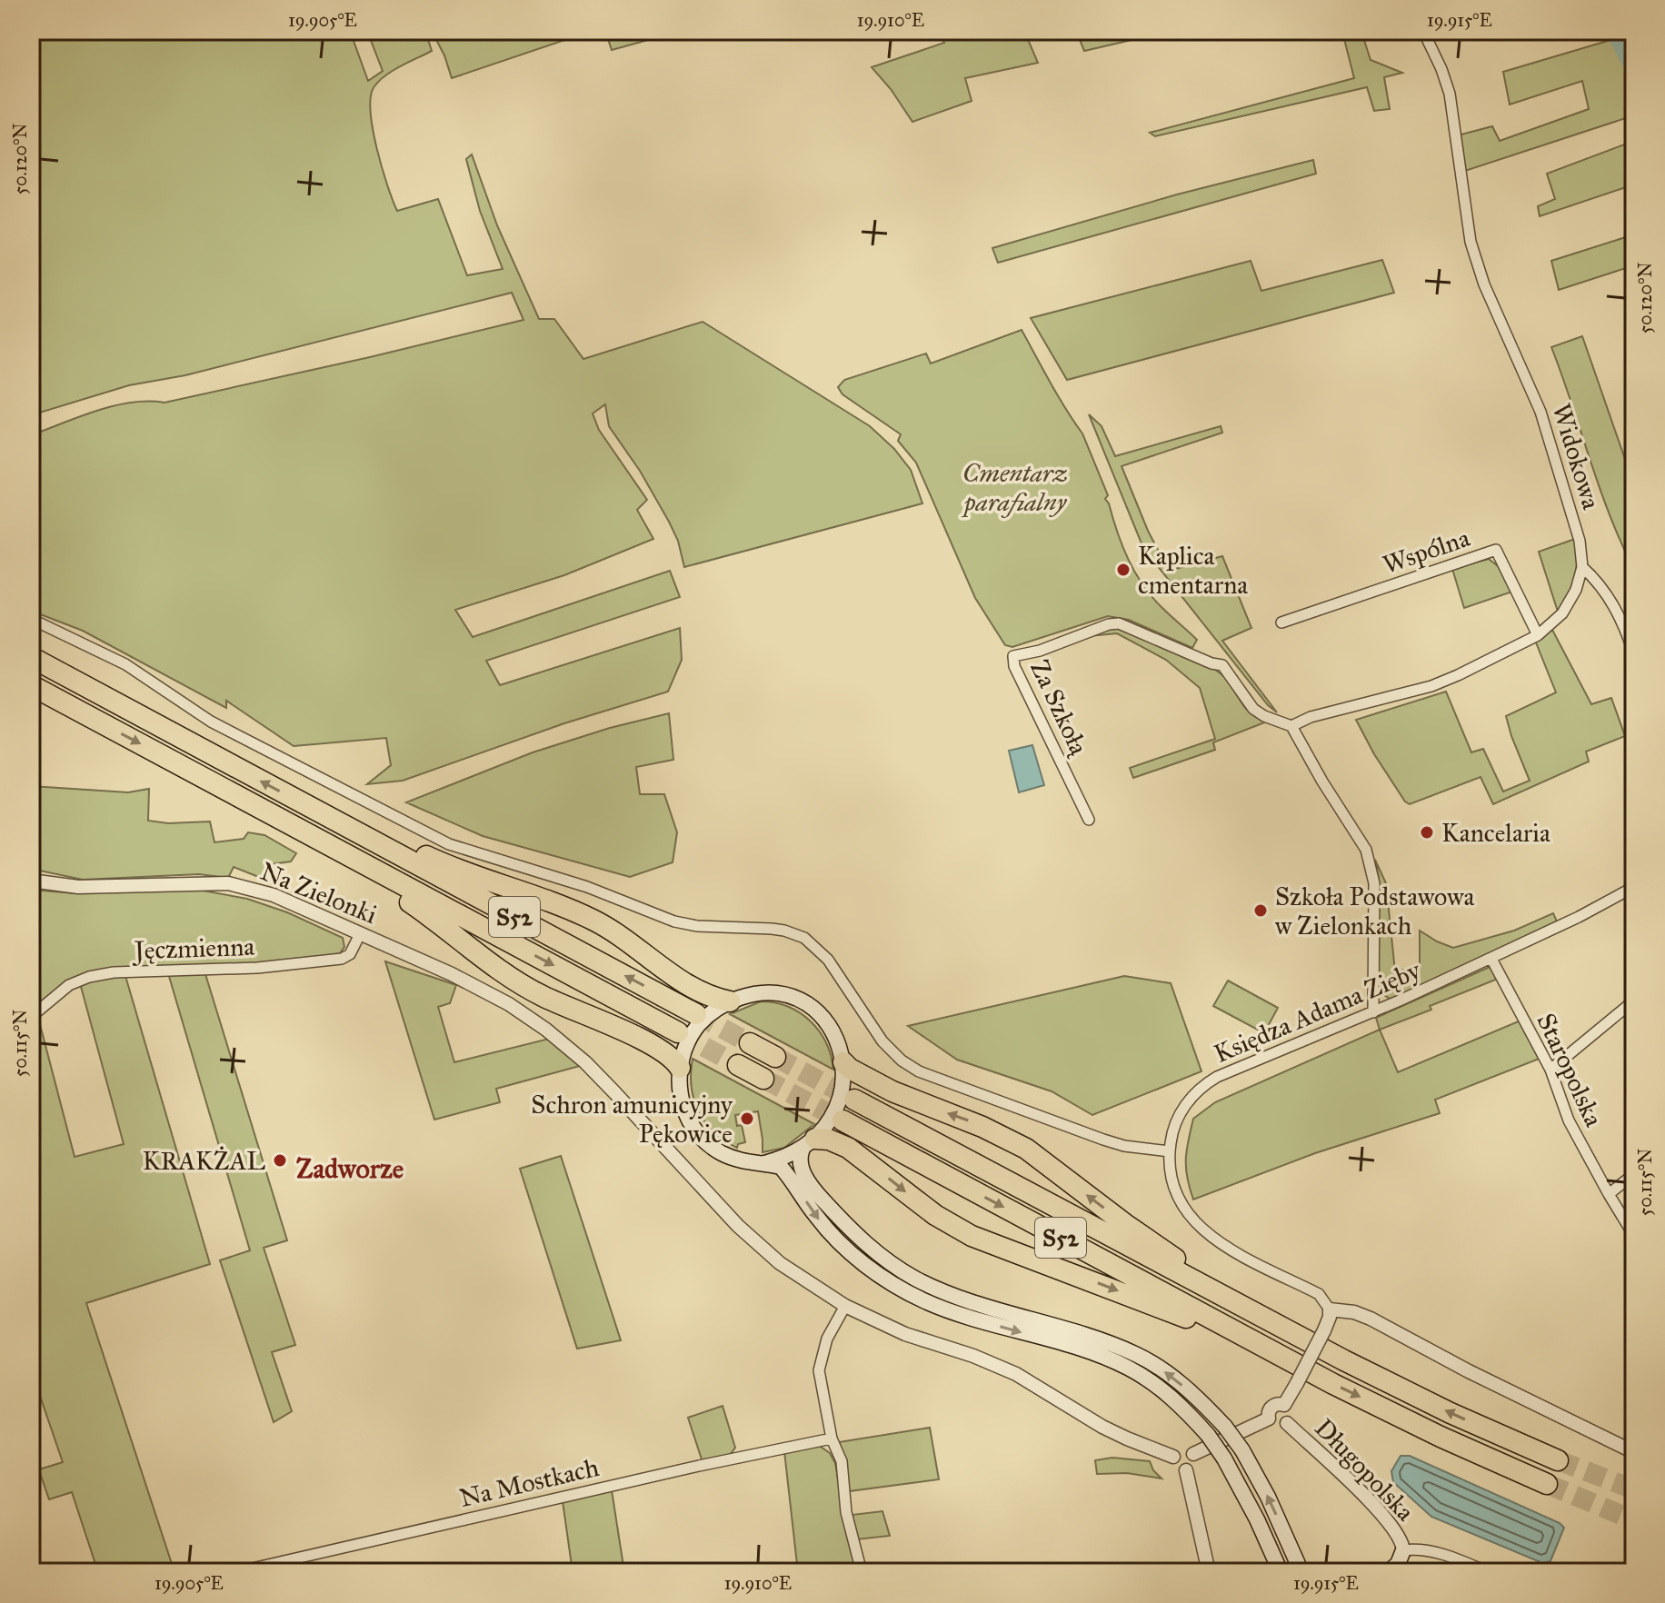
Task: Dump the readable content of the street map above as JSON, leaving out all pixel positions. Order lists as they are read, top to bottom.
{
  "streets": {
    "highway": ["S52"],
    "street": [
      "Widokowa",
      "Wspólna",
      "Za Szkołą",
      "Na Zielonki",
      "Jęczmienna",
      "Księdza Adama Zięby",
      "Staropolska",
      "Długopolska",
      "Na Mostkach"
    ]
  },
  "crossings": [
    ["Widokowa", "Wspólna"],
    ["Widokowa", "Za Szkołą"],
    ["Na Zielonki", "Jęczmienna"],
    ["Księdza Adama Zięby", "Staropolska"]
  ],
  "districts": ["Zadworze"],
  "parks": ["Cmentarz parafialny"],
  "places": [
    "Kaplica cmentarna",
    "Kancelaria",
    "Szkoła Podstawowa w Zielonkach",
    "Schron amunicyjny Pękowice",
    "KRAKŻAL"
  ],
  "coordinates": [
    "19.905°E",
    "19.910°E",
    "19.915°E",
    "50.120°N",
    "50.115°N"
  ]
}
